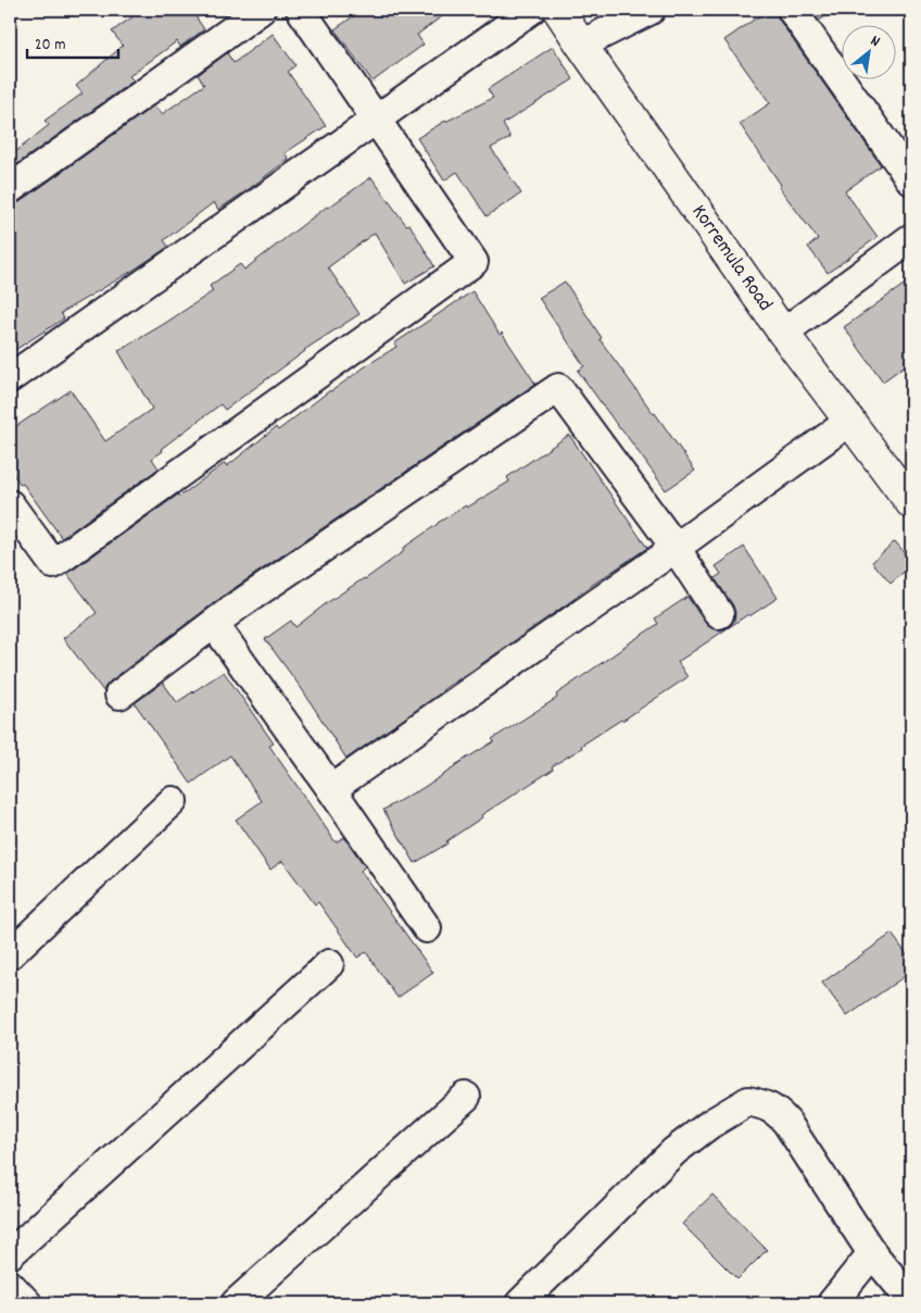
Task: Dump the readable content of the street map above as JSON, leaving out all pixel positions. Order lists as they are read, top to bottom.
{
  "streets": {
    "street": ["Korremula Road"]
  },
  "scale_bar": "20 m",
  "north": "top right"
}
